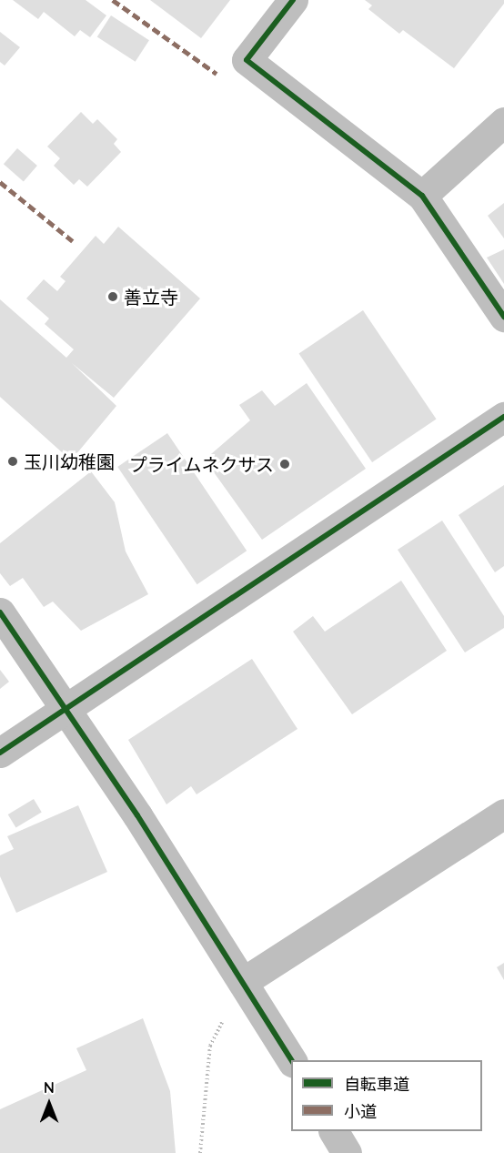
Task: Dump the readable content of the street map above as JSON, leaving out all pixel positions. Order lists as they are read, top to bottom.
{
  "places": ["善立寺", "玉川幼稚園", "プライムネクサス"],
  "legend": ["自転車道", "小道"],
  "north": "top"
}
